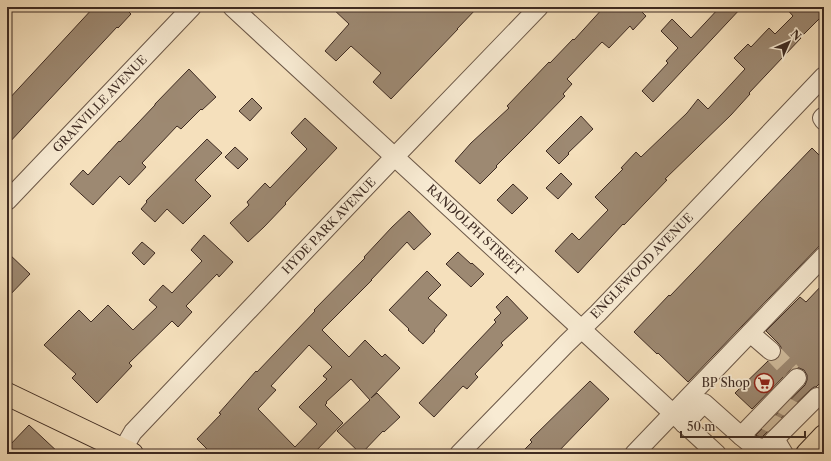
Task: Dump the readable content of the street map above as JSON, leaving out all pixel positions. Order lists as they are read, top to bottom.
{
  "streets": {
    "street": [
      "GRANVILLE AVENUE",
      "HYDE PARK AVENUE",
      "RANDOLPH STREET",
      "ENGLEWOOD AVENUE"
    ]
  },
  "crossings": [
    ["HYDE PARK AVENUE", "RANDOLPH STREET"],
    ["RANDOLPH STREET", "ENGLEWOOD AVENUE"]
  ],
  "places": {
    "supermarket": ["BP Shop"]
  },
  "scale_bar": "50 m",
  "north": "top right"
}
